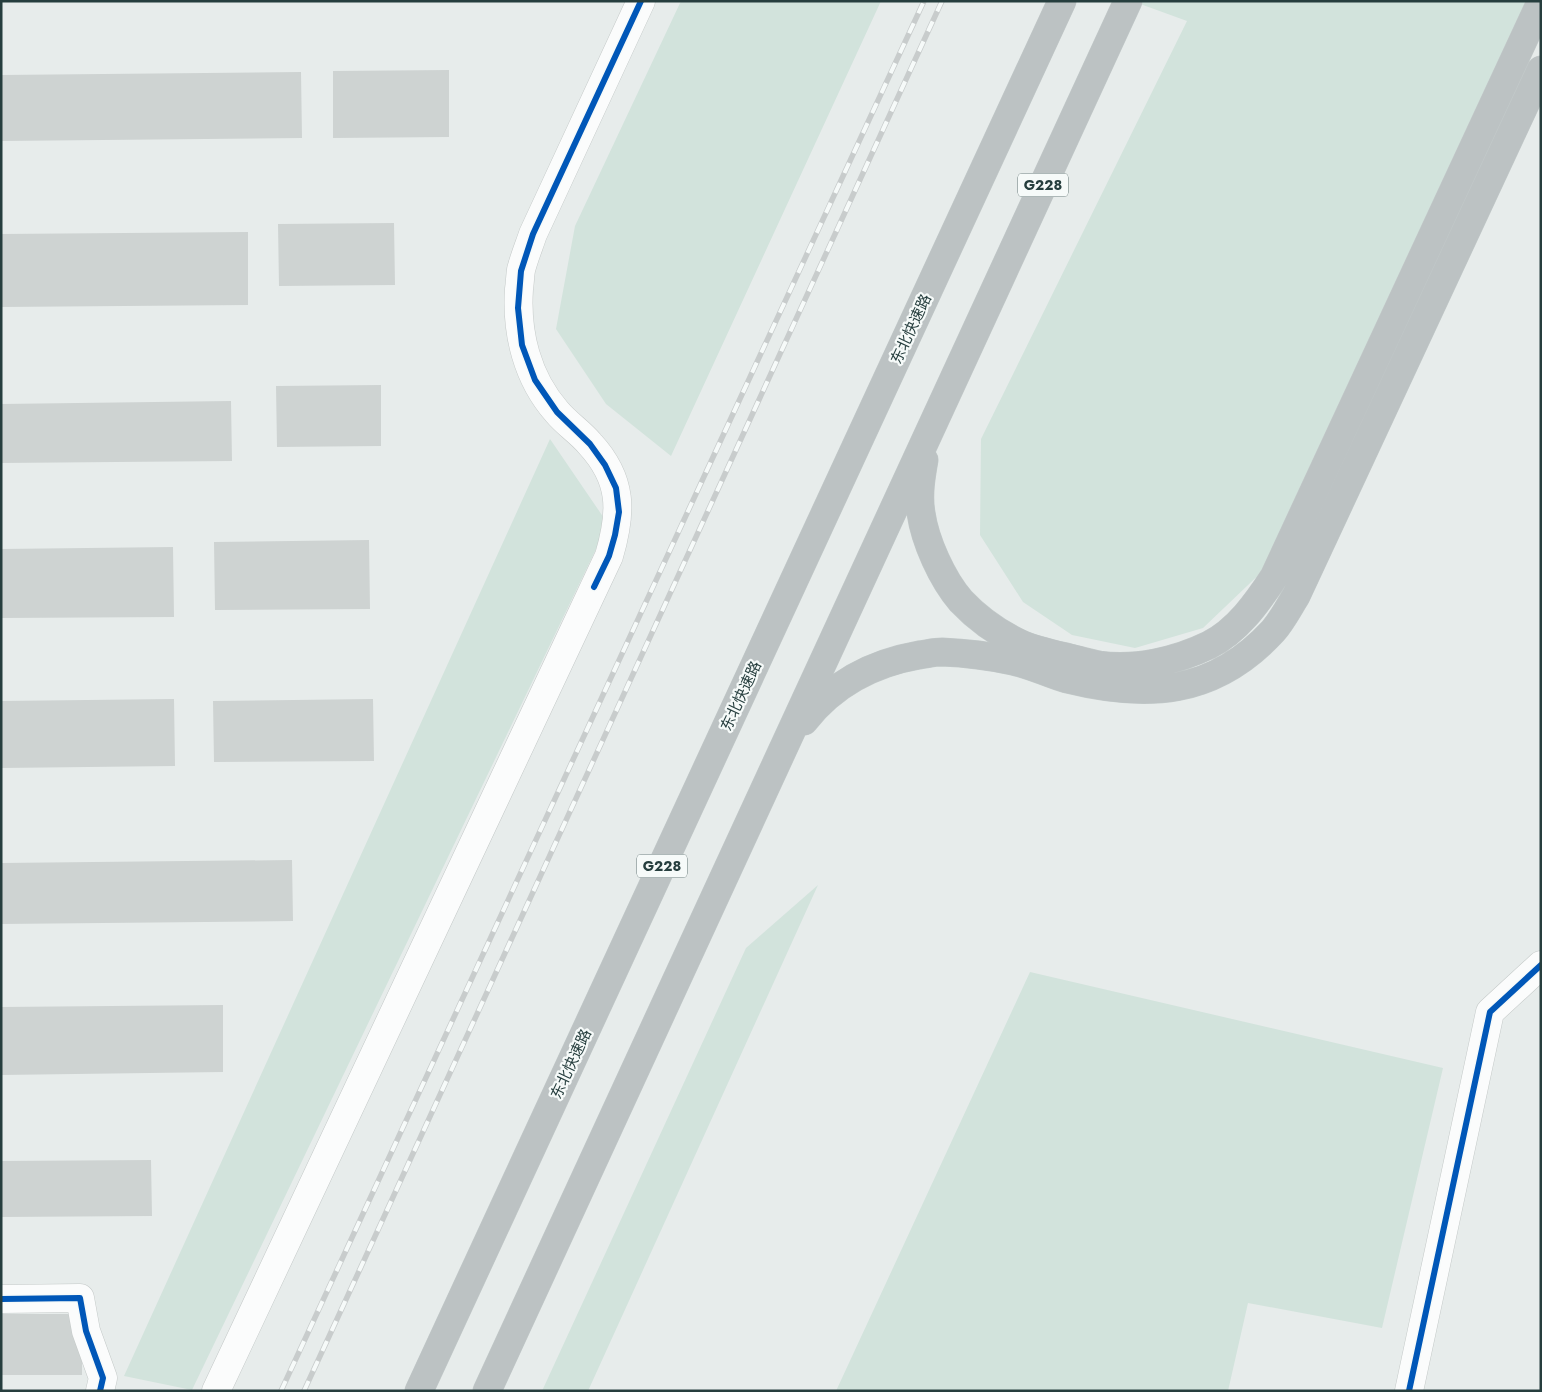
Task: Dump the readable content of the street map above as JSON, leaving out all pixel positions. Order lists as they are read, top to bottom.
{
  "streets": {
    "highway": ["G228", "东北快速路"]
  }
}
